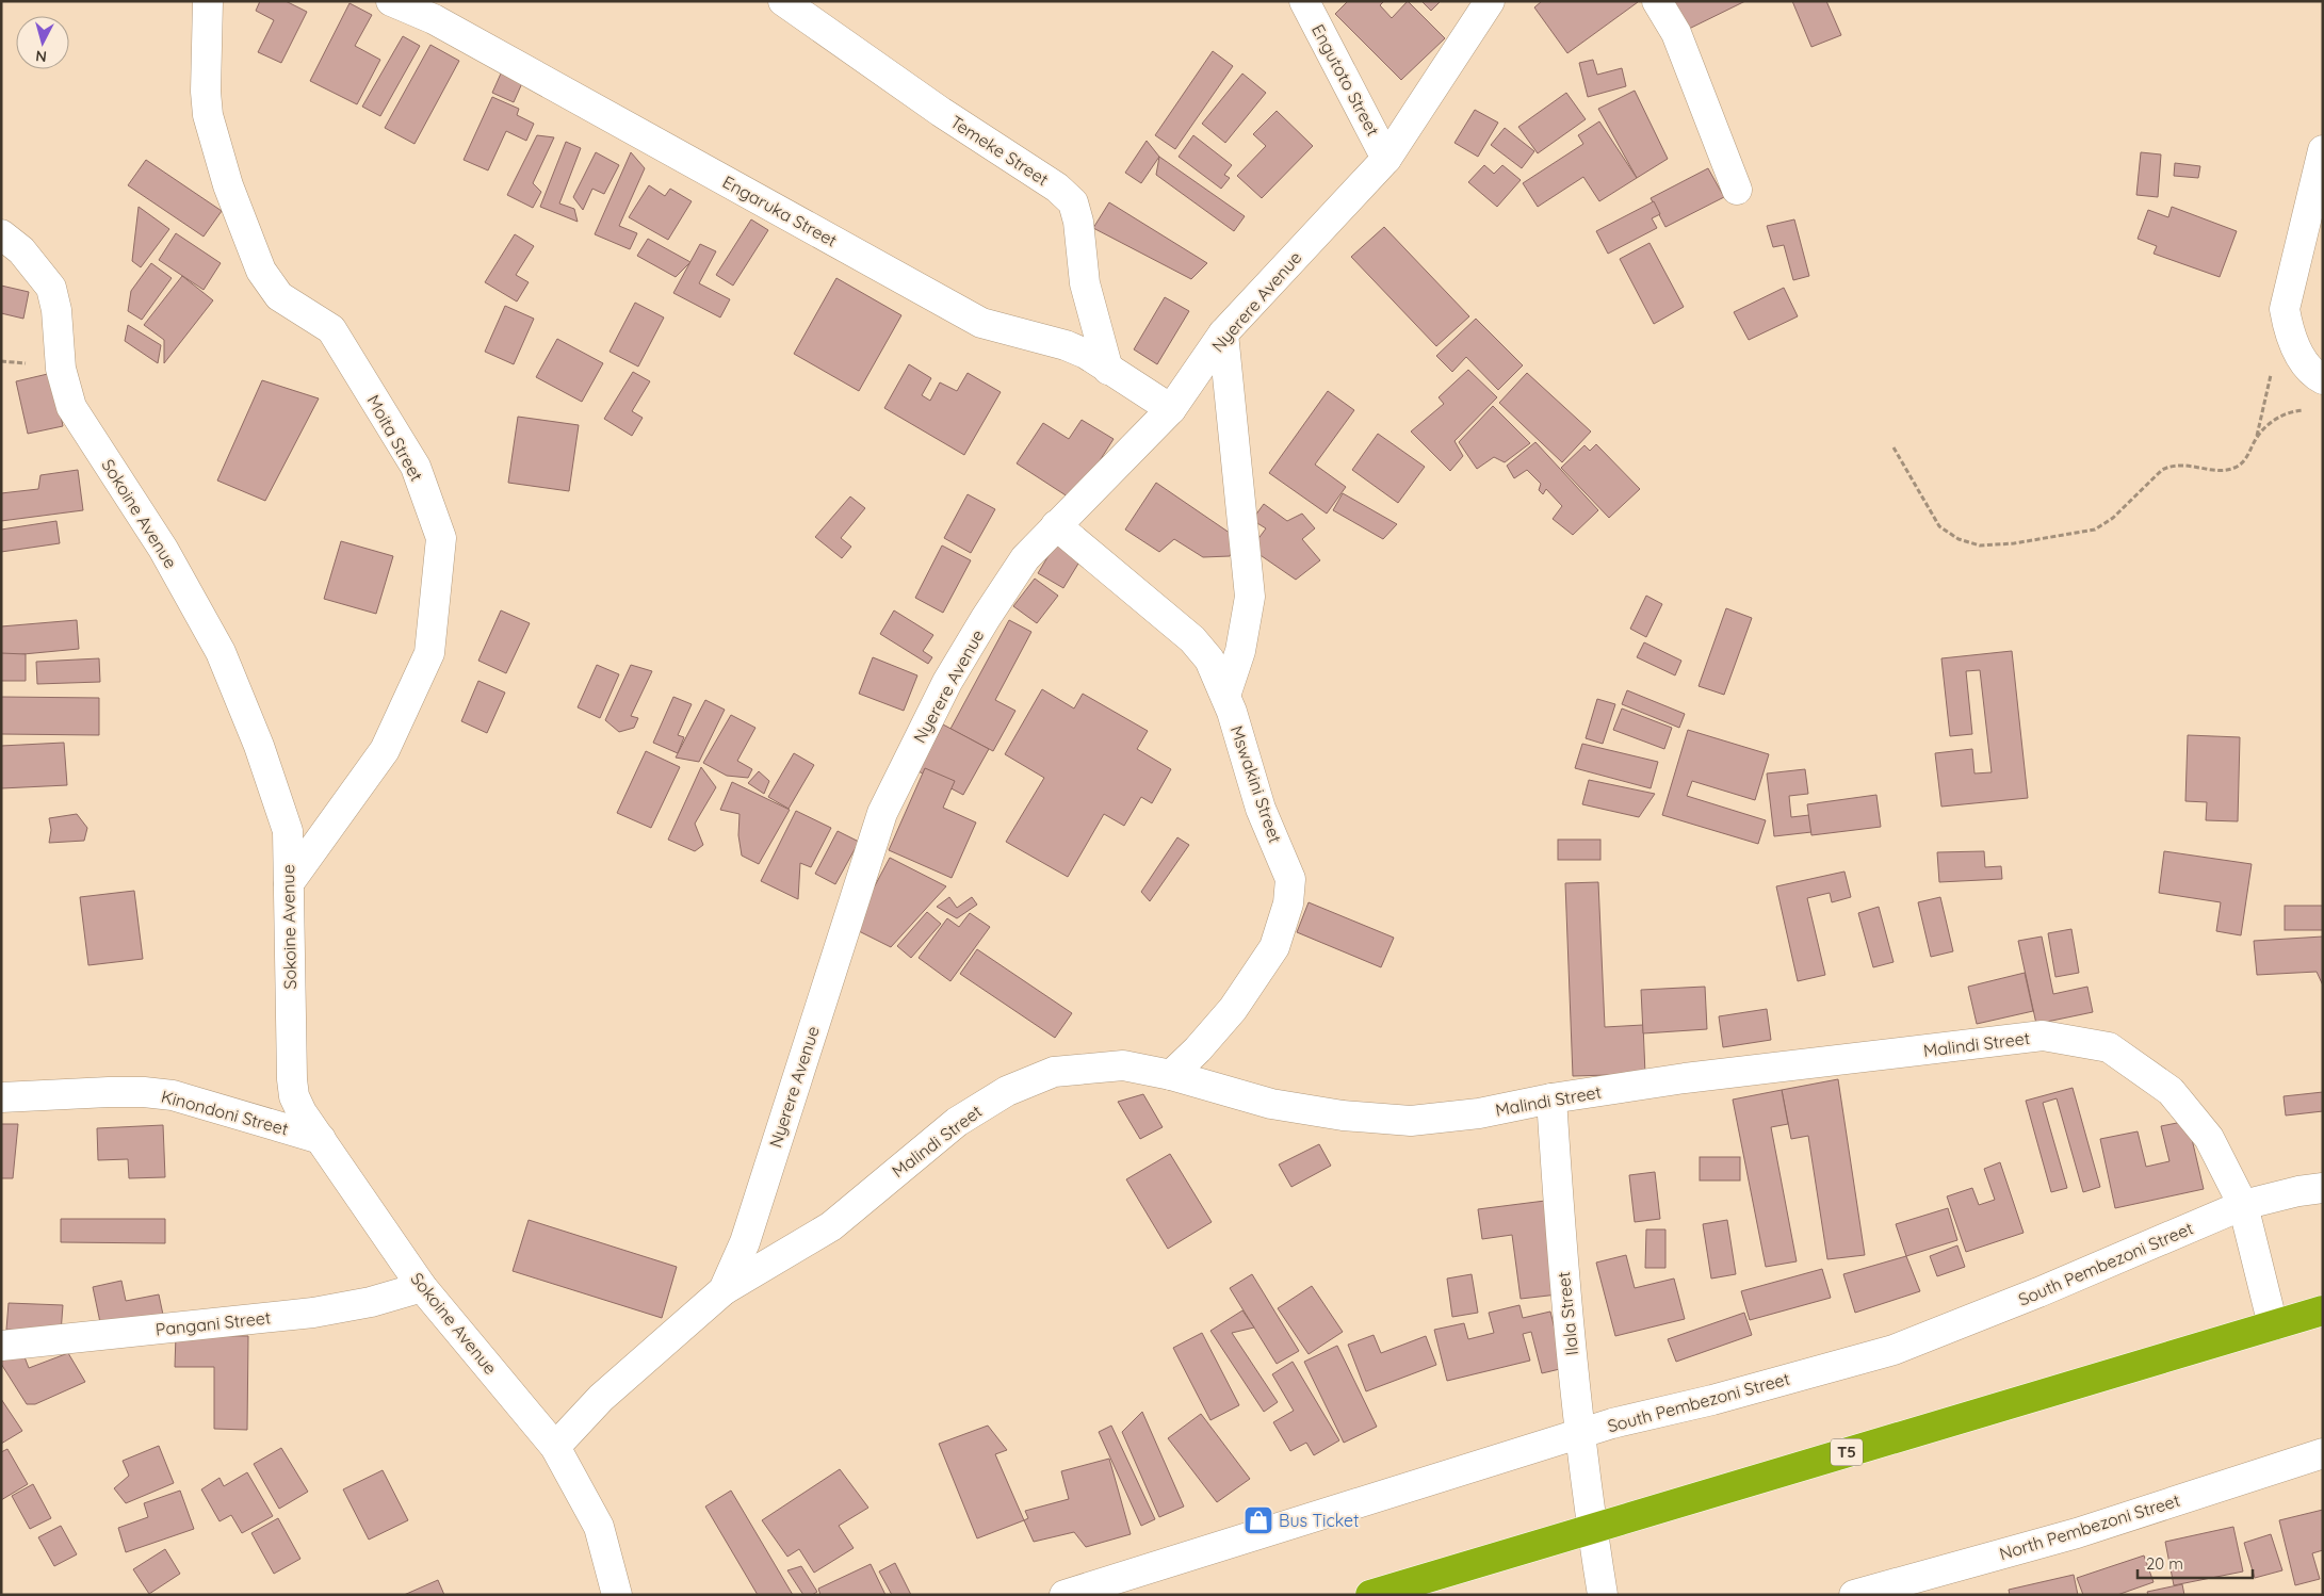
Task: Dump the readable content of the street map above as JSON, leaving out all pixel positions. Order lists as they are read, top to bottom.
{
  "streets": {
    "highway": ["T5"],
    "street": [
      "Engutoto Street",
      "Temeke Street",
      "Engaruka Street",
      "Nyerere Avenue",
      "Moita Street",
      "Sokoine Avenue",
      "Mswakini Street",
      "Malindi Street",
      "Kinondoni Street",
      "South Pembezoni Street",
      "Ilala Street",
      "Pangani Street",
      "North Pembezoni Street"
    ]
  },
  "crossings": [
    ["Engutoto Street", "Nyerere Avenue"],
    ["Temeke Street", "Engaruka Street"],
    ["Engaruka Street", "Nyerere Avenue"],
    ["Nyerere Avenue", "Sokoine Avenue"],
    ["Nyerere Avenue", "Mswakini Street"],
    ["Nyerere Avenue", "Malindi Street"],
    ["Moita Street", "Sokoine Avenue"],
    ["Sokoine Avenue", "Kinondoni Street"],
    ["Sokoine Avenue", "Pangani Street"],
    ["Mswakini Street", "Malindi Street"],
    ["Malindi Street", "South Pembezoni Street"],
    ["Malindi Street", "Ilala Street"],
    ["Malindi Street", "T5"],
    ["South Pembezoni Street", "Ilala Street"],
    ["Ilala Street", "T5"]
  ],
  "places": {
    "shop": ["Bus Ticket"]
  },
  "scale_bar": "20 m",
  "north": "bottom"
}
